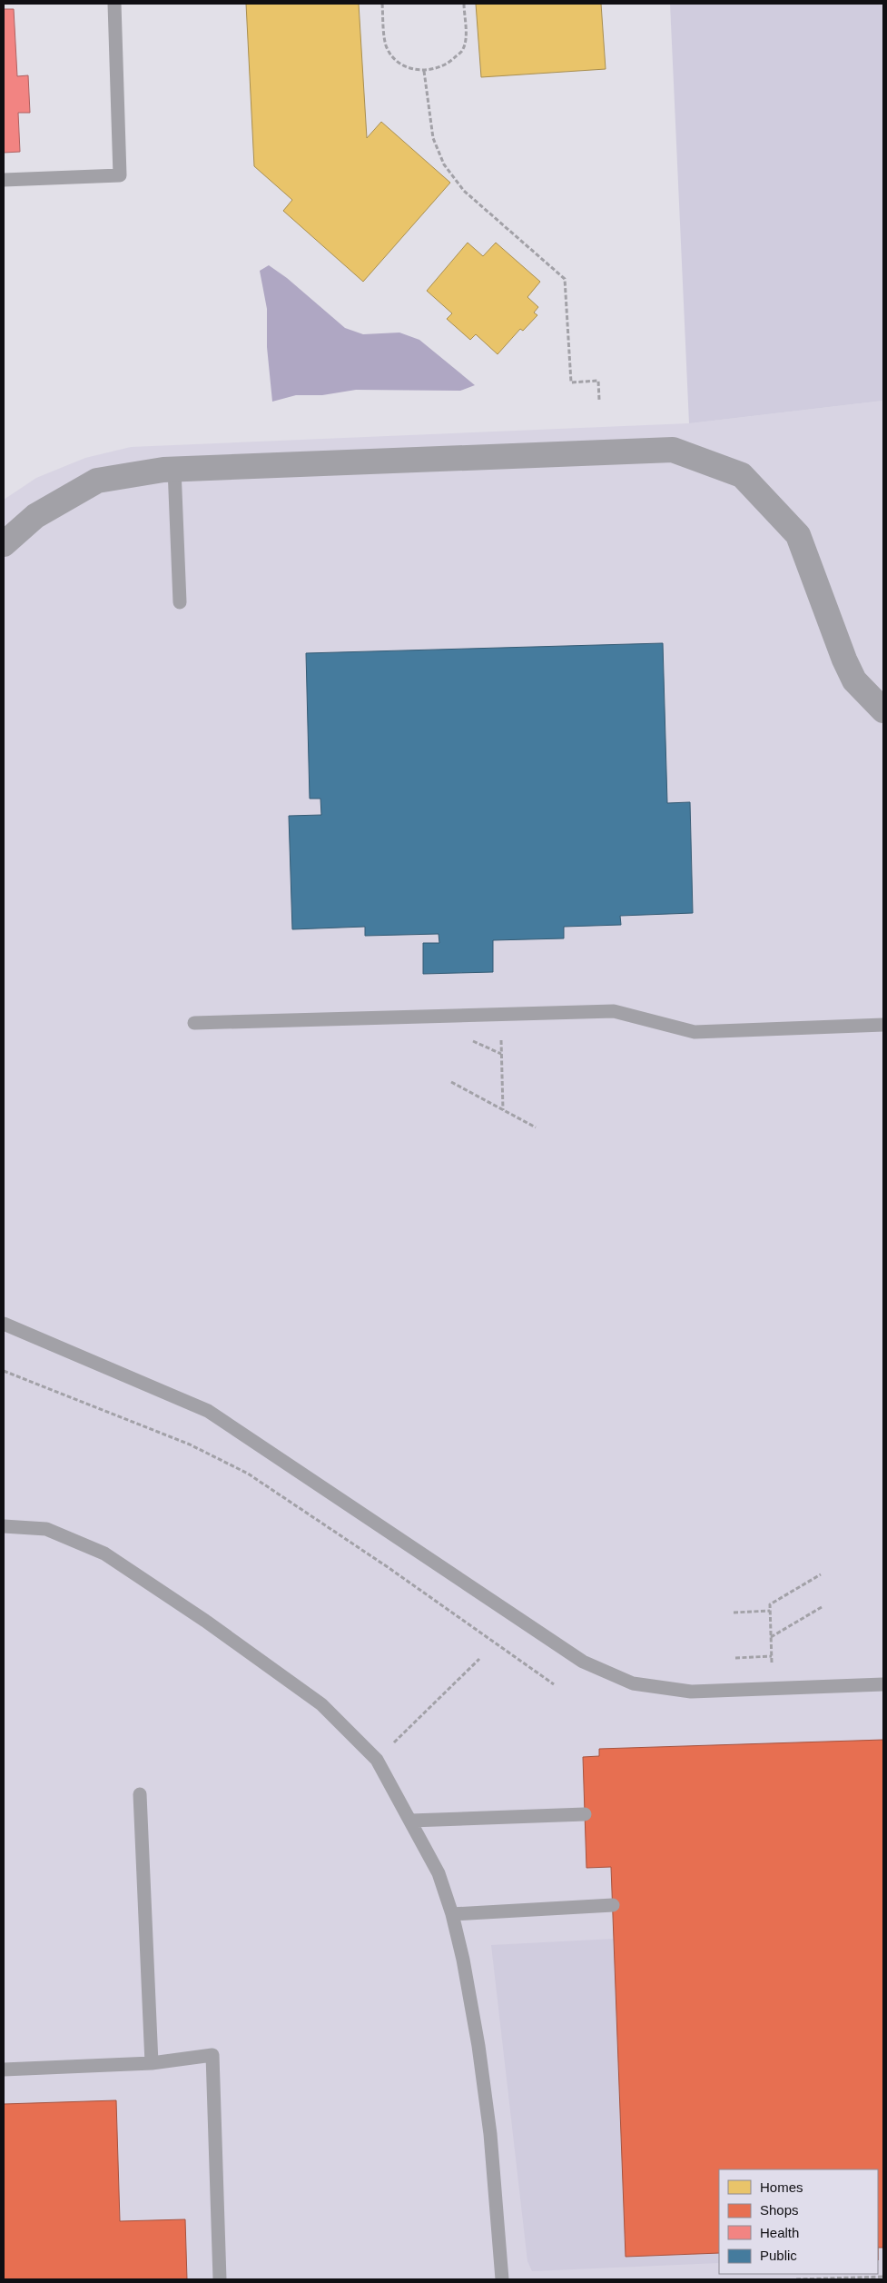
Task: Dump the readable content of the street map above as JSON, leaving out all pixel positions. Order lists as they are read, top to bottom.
{
  "legend": [
    "Homes",
    "Shops",
    "Health",
    "Public"
  ]
}
